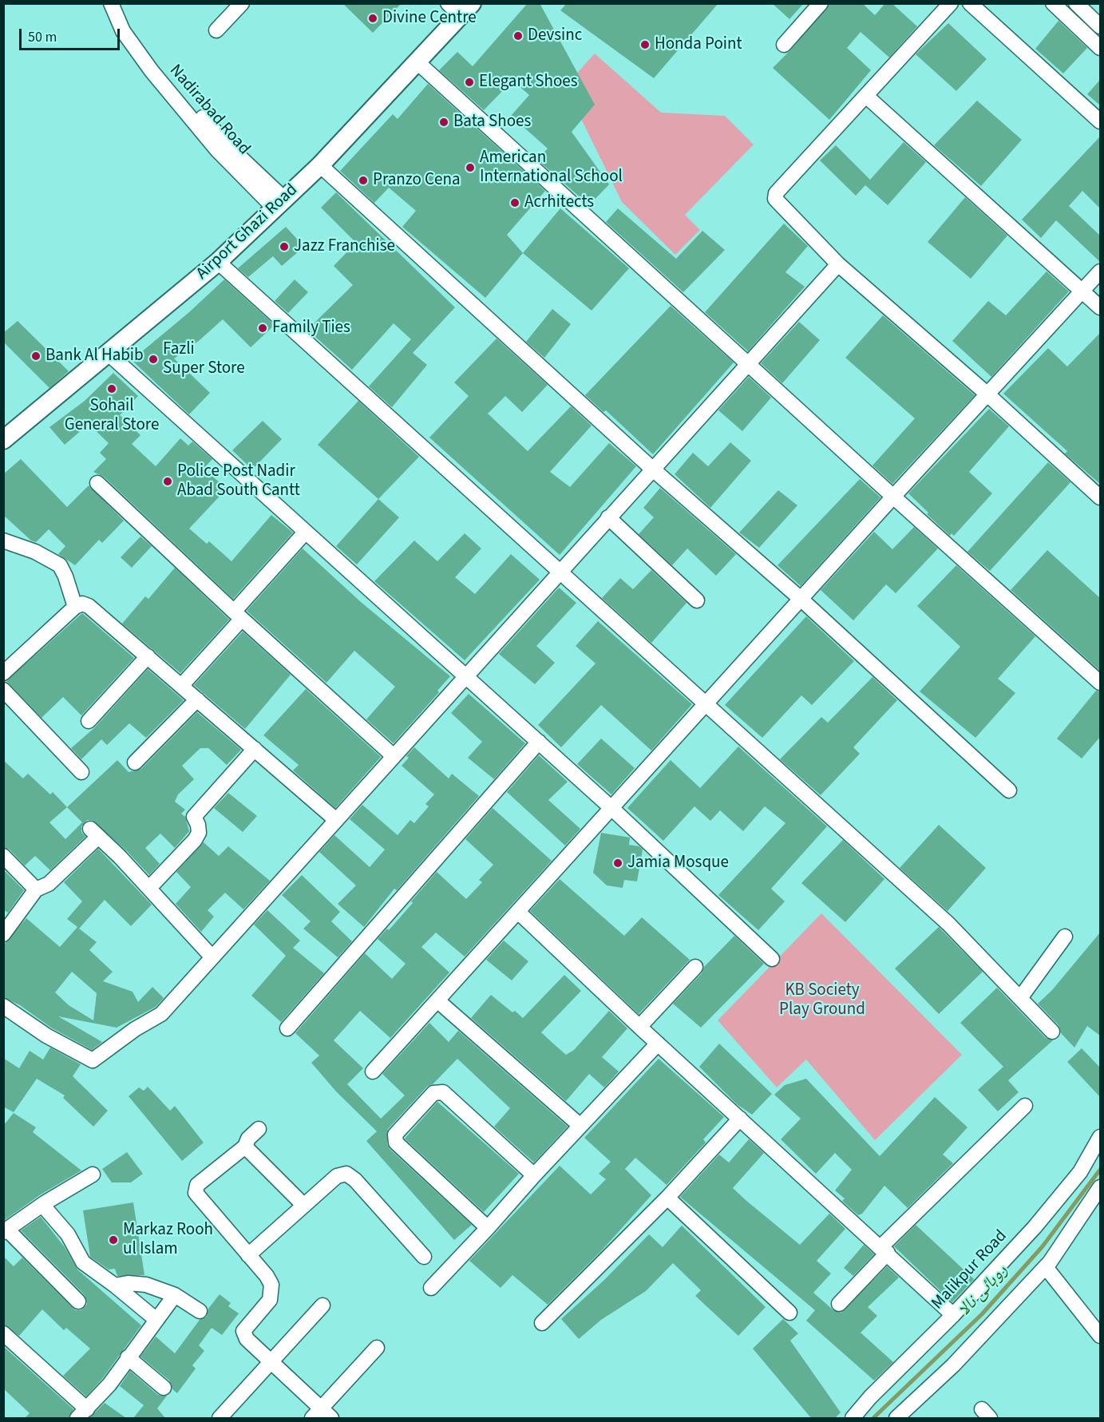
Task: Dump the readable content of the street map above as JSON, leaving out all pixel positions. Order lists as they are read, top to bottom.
{
  "streets": {
    "main road": ["Airport Ghazi Road"],
    "street": ["Nadirabad Road", "Malikpur Road"]
  },
  "crossings": [
    ["Nadirabad Road", "Airport Ghazi Road"]
  ],
  "water": ["روہائی نالا"],
  "parks": ["KB Society Play Ground"],
  "places": [
    "Divine Centre",
    "Devsinc",
    "Honda Point",
    "Elegant Shoes",
    "Bata Shoes",
    "American International School",
    "Pranzo Cena",
    "Acrhitects",
    "Jazz Franchise",
    "Family Ties",
    "Bank Al Habib",
    "Fazli Super Store",
    "Sohail General Store",
    "Police Post Nadir Abad South Cantt",
    "Jamia Mosque",
    "Markaz Rooh ul Islam"
  ],
  "scale_bar": "50 m"
}
